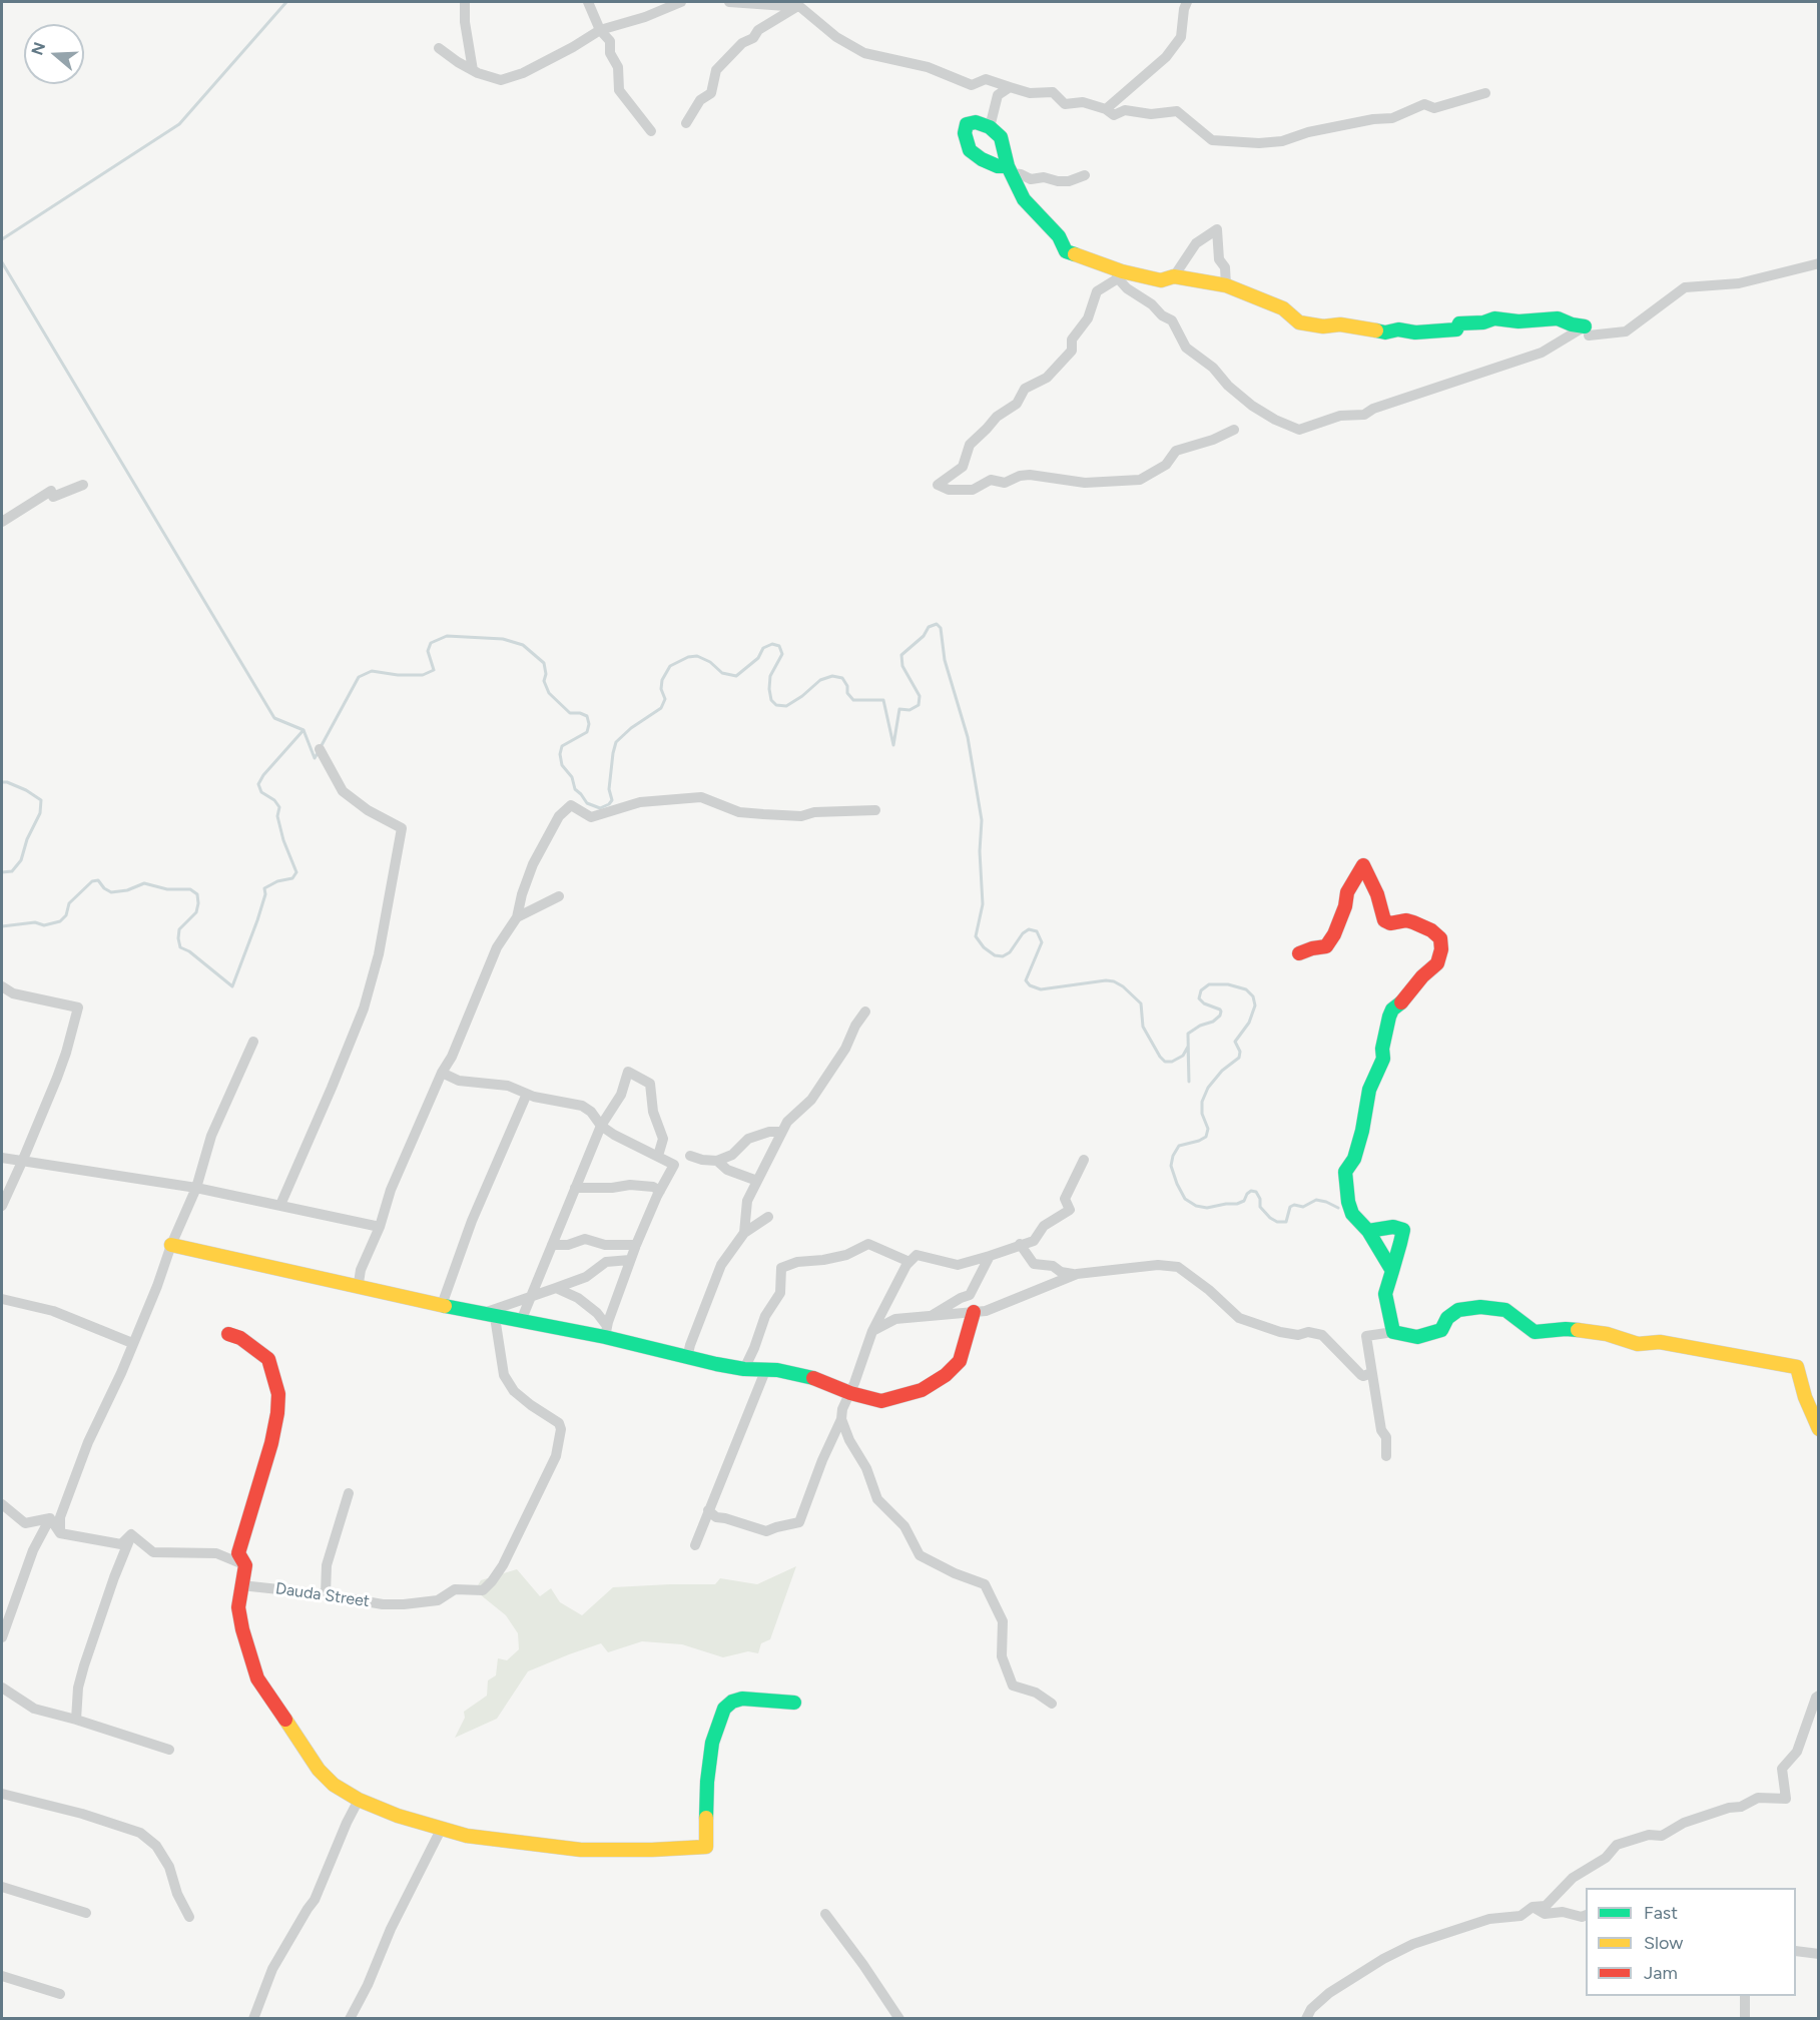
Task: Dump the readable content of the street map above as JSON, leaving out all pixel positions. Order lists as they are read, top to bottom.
{
  "streets": {
    "street": ["Dauda Street"]
  },
  "legend": ["Fast", "Slow", "Jam"],
  "north": "left"
}
